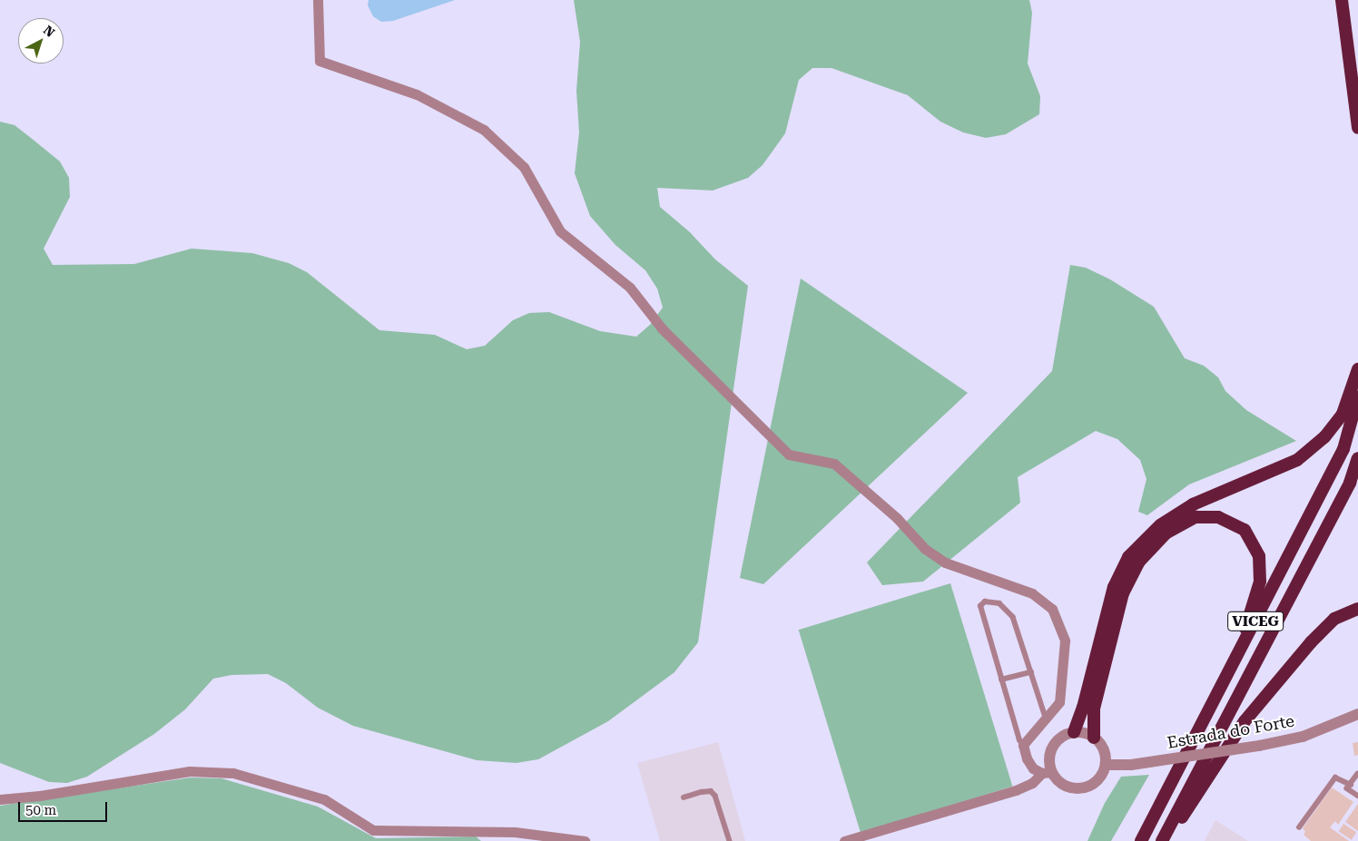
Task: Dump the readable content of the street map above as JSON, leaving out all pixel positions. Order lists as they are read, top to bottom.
{
  "streets": {
    "highway": ["VICEG"],
    "street": ["Estrada do Forte"]
  },
  "scale_bar": "50 m",
  "north": "top right"
}
